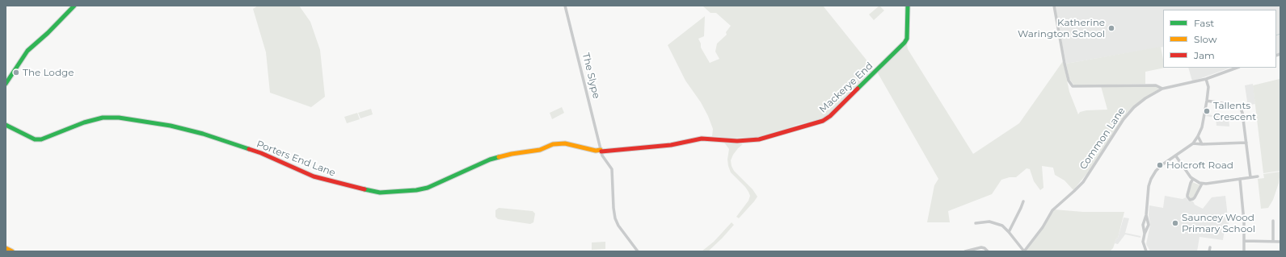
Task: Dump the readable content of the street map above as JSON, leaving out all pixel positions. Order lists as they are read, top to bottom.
{
  "streets": {
    "street": [
      "The Slype",
      "Mackerye End",
      "Common Lane",
      "Porters End Lane"
    ]
  },
  "crossings": [
    ["The Slype", "Mackerye End"],
    ["The Slype", "Porters End Lane"],
    ["Mackerye End", "Porters End Lane"]
  ],
  "places": [
    "Katherine Warington School",
    "The Lodge",
    "Tallents Crescent",
    "Holcroft Road",
    "Sauncey Wood Primary School"
  ],
  "legend": ["Fast", "Slow", "Jam"]
}
